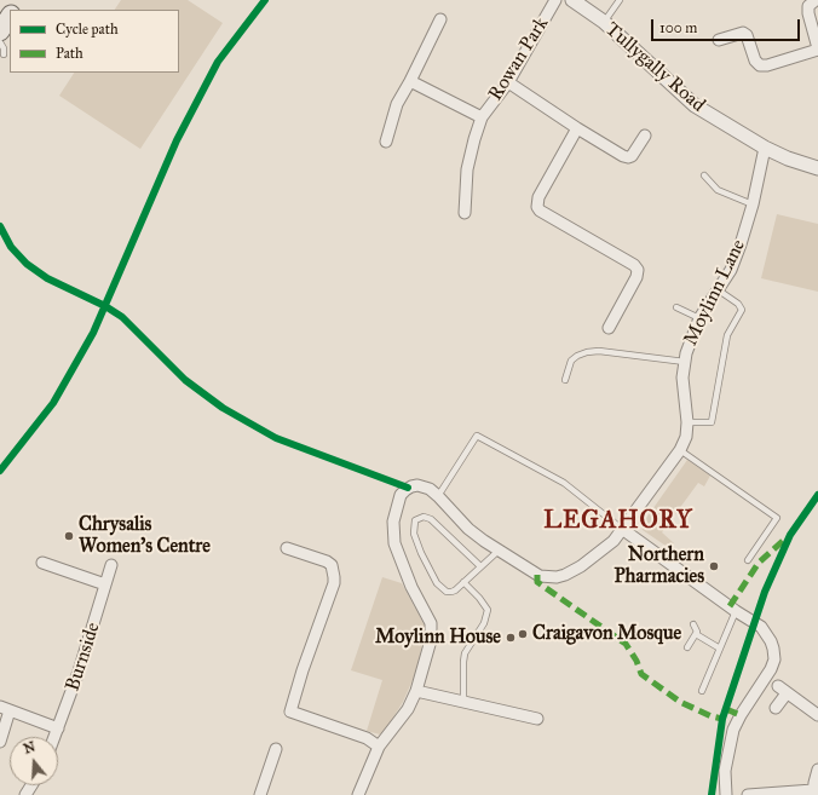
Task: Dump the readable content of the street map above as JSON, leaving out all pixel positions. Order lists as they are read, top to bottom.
{
  "streets": {
    "street": [
      "Rowan Park",
      "Tullygally Road",
      "Moylinn Lane",
      "Burnside"
    ]
  },
  "crossings": [
    ["Tullygally Road", "Moylinn Lane"]
  ],
  "districts": ["LEGAHORY"],
  "places": [
    "Chrysalis Women's Centre",
    "Northern Pharmacies",
    "Craigavon Mosque",
    "Moylinn House"
  ],
  "legend": ["Cycle path", "Path"],
  "scale_bar": "100 m",
  "north": "top"
}
